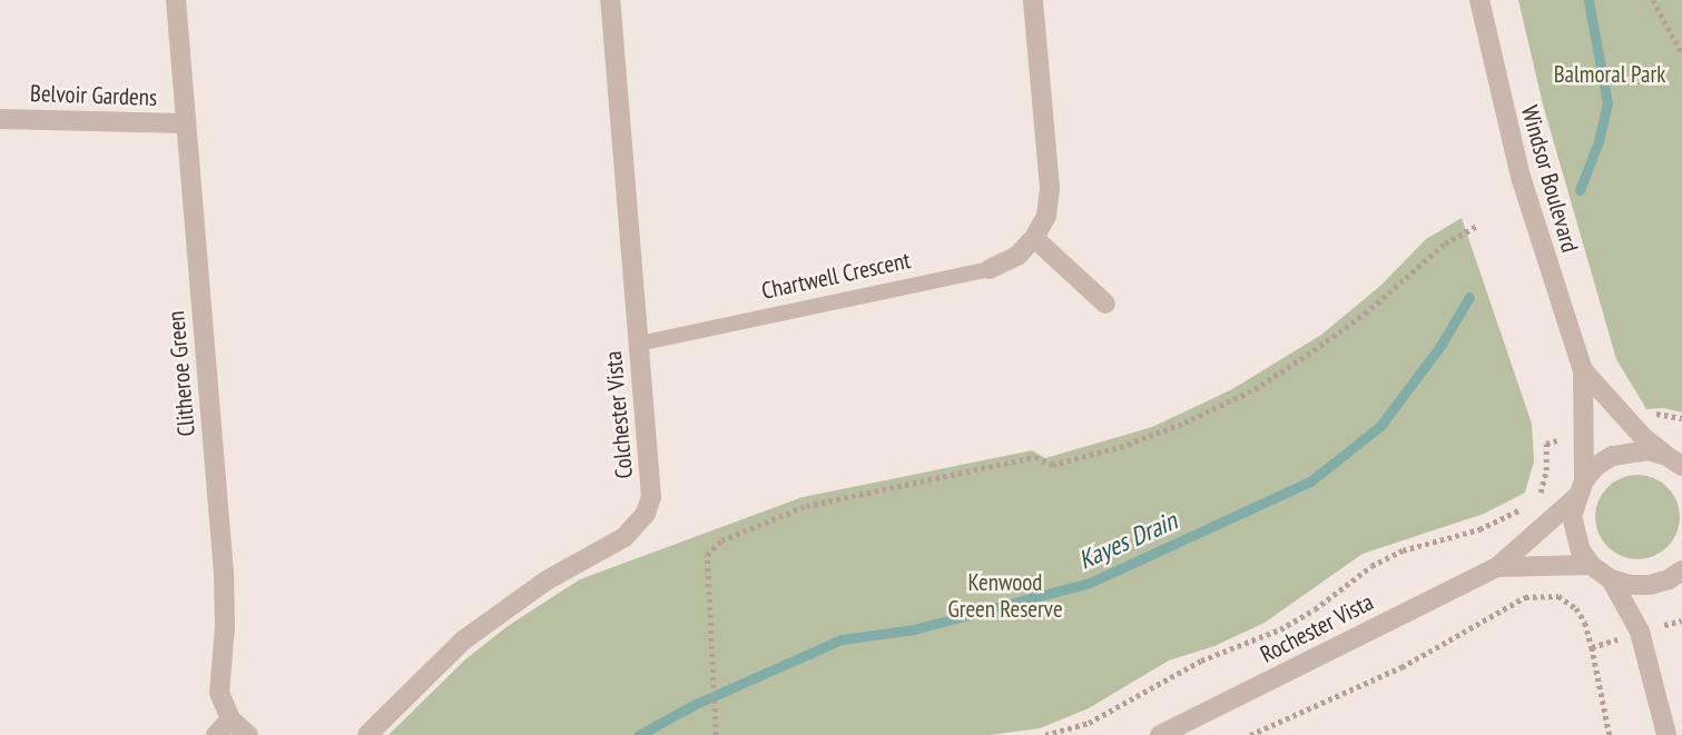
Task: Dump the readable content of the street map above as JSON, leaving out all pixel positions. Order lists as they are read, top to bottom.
{
  "streets": {
    "street": [
      "Belvoir Gardens",
      "Windsor Boulevard",
      "Chartwell Crescent",
      "Clitheroe Green",
      "Colchester Vista",
      "Rochester Vista"
    ]
  },
  "crossings": [
    ["Belvoir Gardens", "Clitheroe Green"],
    ["Chartwell Crescent", "Colchester Vista"]
  ],
  "water": ["Kayes Drain"],
  "parks": ["Balmoral Park", "Kenwood Green Reserve"]
}
